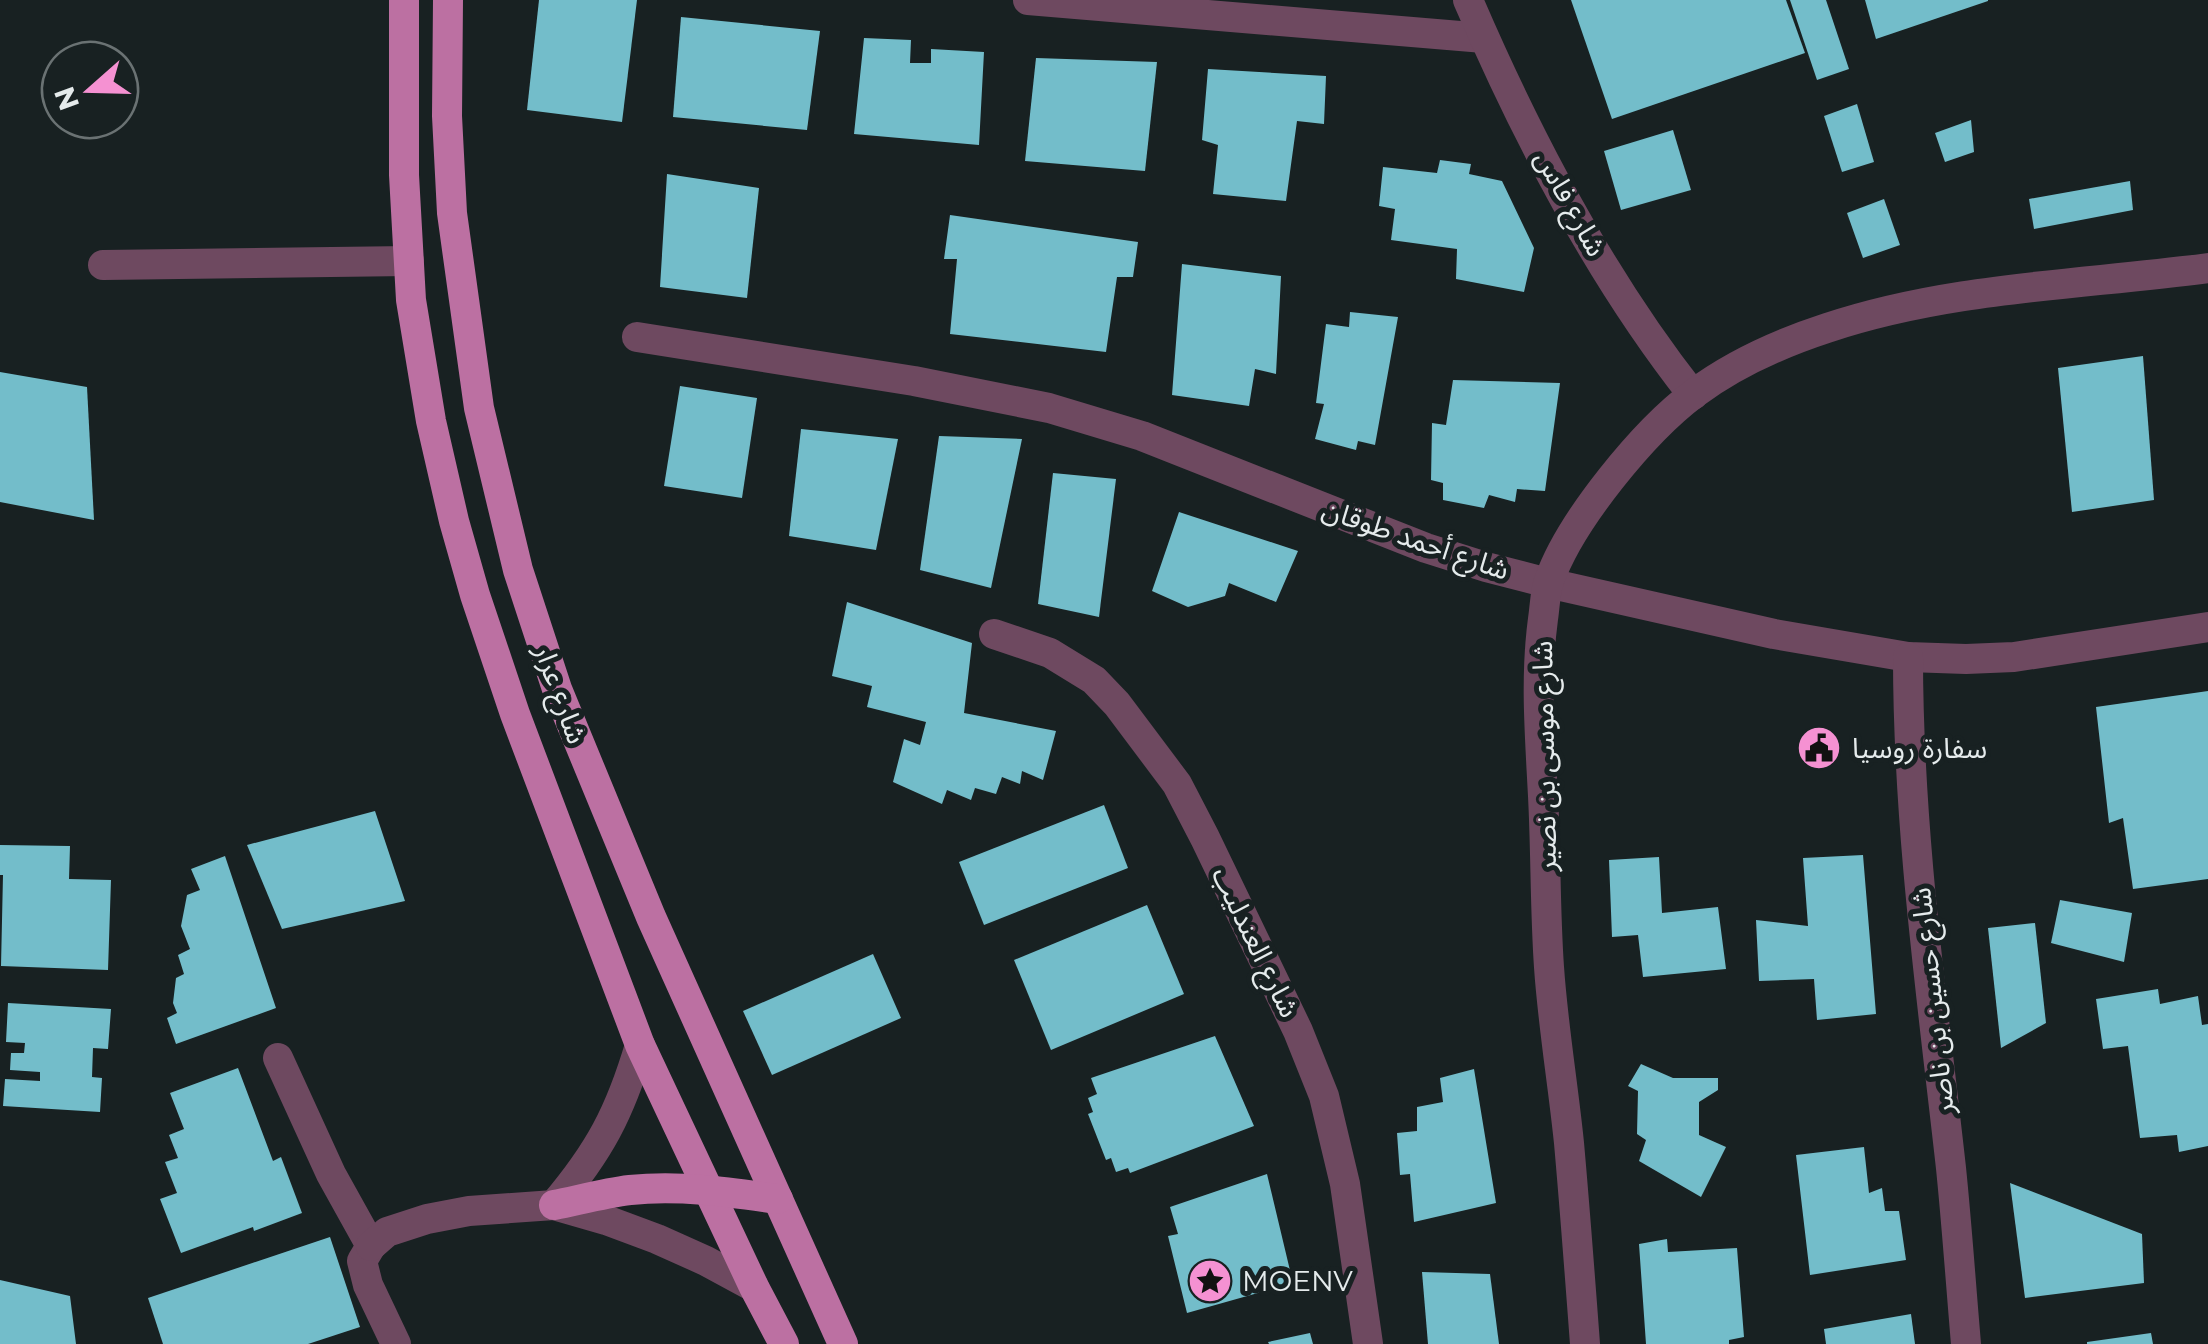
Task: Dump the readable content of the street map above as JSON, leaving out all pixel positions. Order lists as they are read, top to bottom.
{
  "streets": {
    "main road": ["شارع عرار"],
    "street": [
      "شارع فاس",
      "شارع أحمد طوقان",
      "شارع موسى بن نصير",
      "شارع العندليب",
      "شارع حسين بن ناصر"
    ]
  },
  "crossings": [
    ["شارع فاس", "شارع موسى بن نصير"],
    ["شارع أحمد طوقان", "شارع موسى بن نصير"],
    ["شارع أحمد طوقان", "شارع حسين بن ناصر"]
  ],
  "places": {
    "public building": ["سفارة روسيا"],
    "place": ["MOENV"]
  },
  "north": "left"
}
